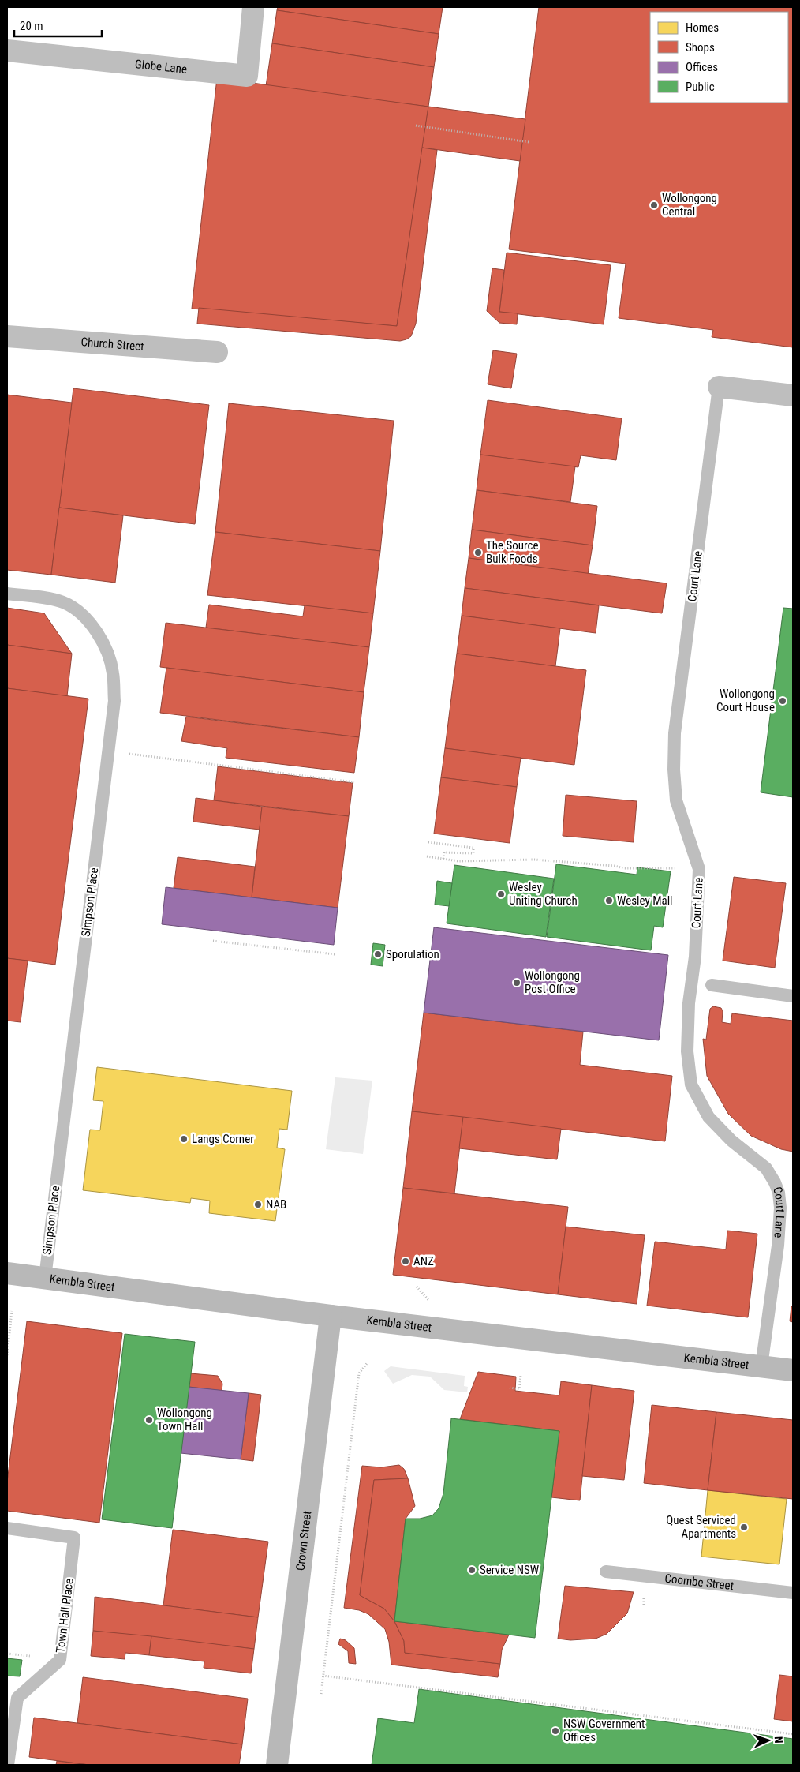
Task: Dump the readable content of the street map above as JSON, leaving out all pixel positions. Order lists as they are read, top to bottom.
{
  "streets": {
    "main road": ["Kembla Street", "Crown Street"],
    "street": ["Globe Lane", "Church Street"],
    "lane": [
      "Court Lane",
      "Simpson Place",
      "Coombe Street",
      "Town Hall Place"
    ]
  },
  "crossings": [
    ["Court Lane", "Kembla Street"],
    ["Simpson Place", "Kembla Street"],
    ["Kembla Street", "Crown Street"]
  ],
  "places": [
    "Wollongong Central",
    "The Source Bulk Foods",
    "Wollongong Court House",
    "Wesley Uniting Church",
    "Wesley Mall",
    "Sporulation",
    "Wollongong Post Office",
    "Langs Corner",
    "NAB",
    "ANZ",
    "Wollongong Town Hall",
    "Quest Serviced Apartments",
    "Service NSW",
    "NSW Government Offices"
  ],
  "legend": [
    "Homes",
    "Shops",
    "Offices",
    "Public"
  ],
  "scale_bar": "20 m",
  "north": "right"
}
